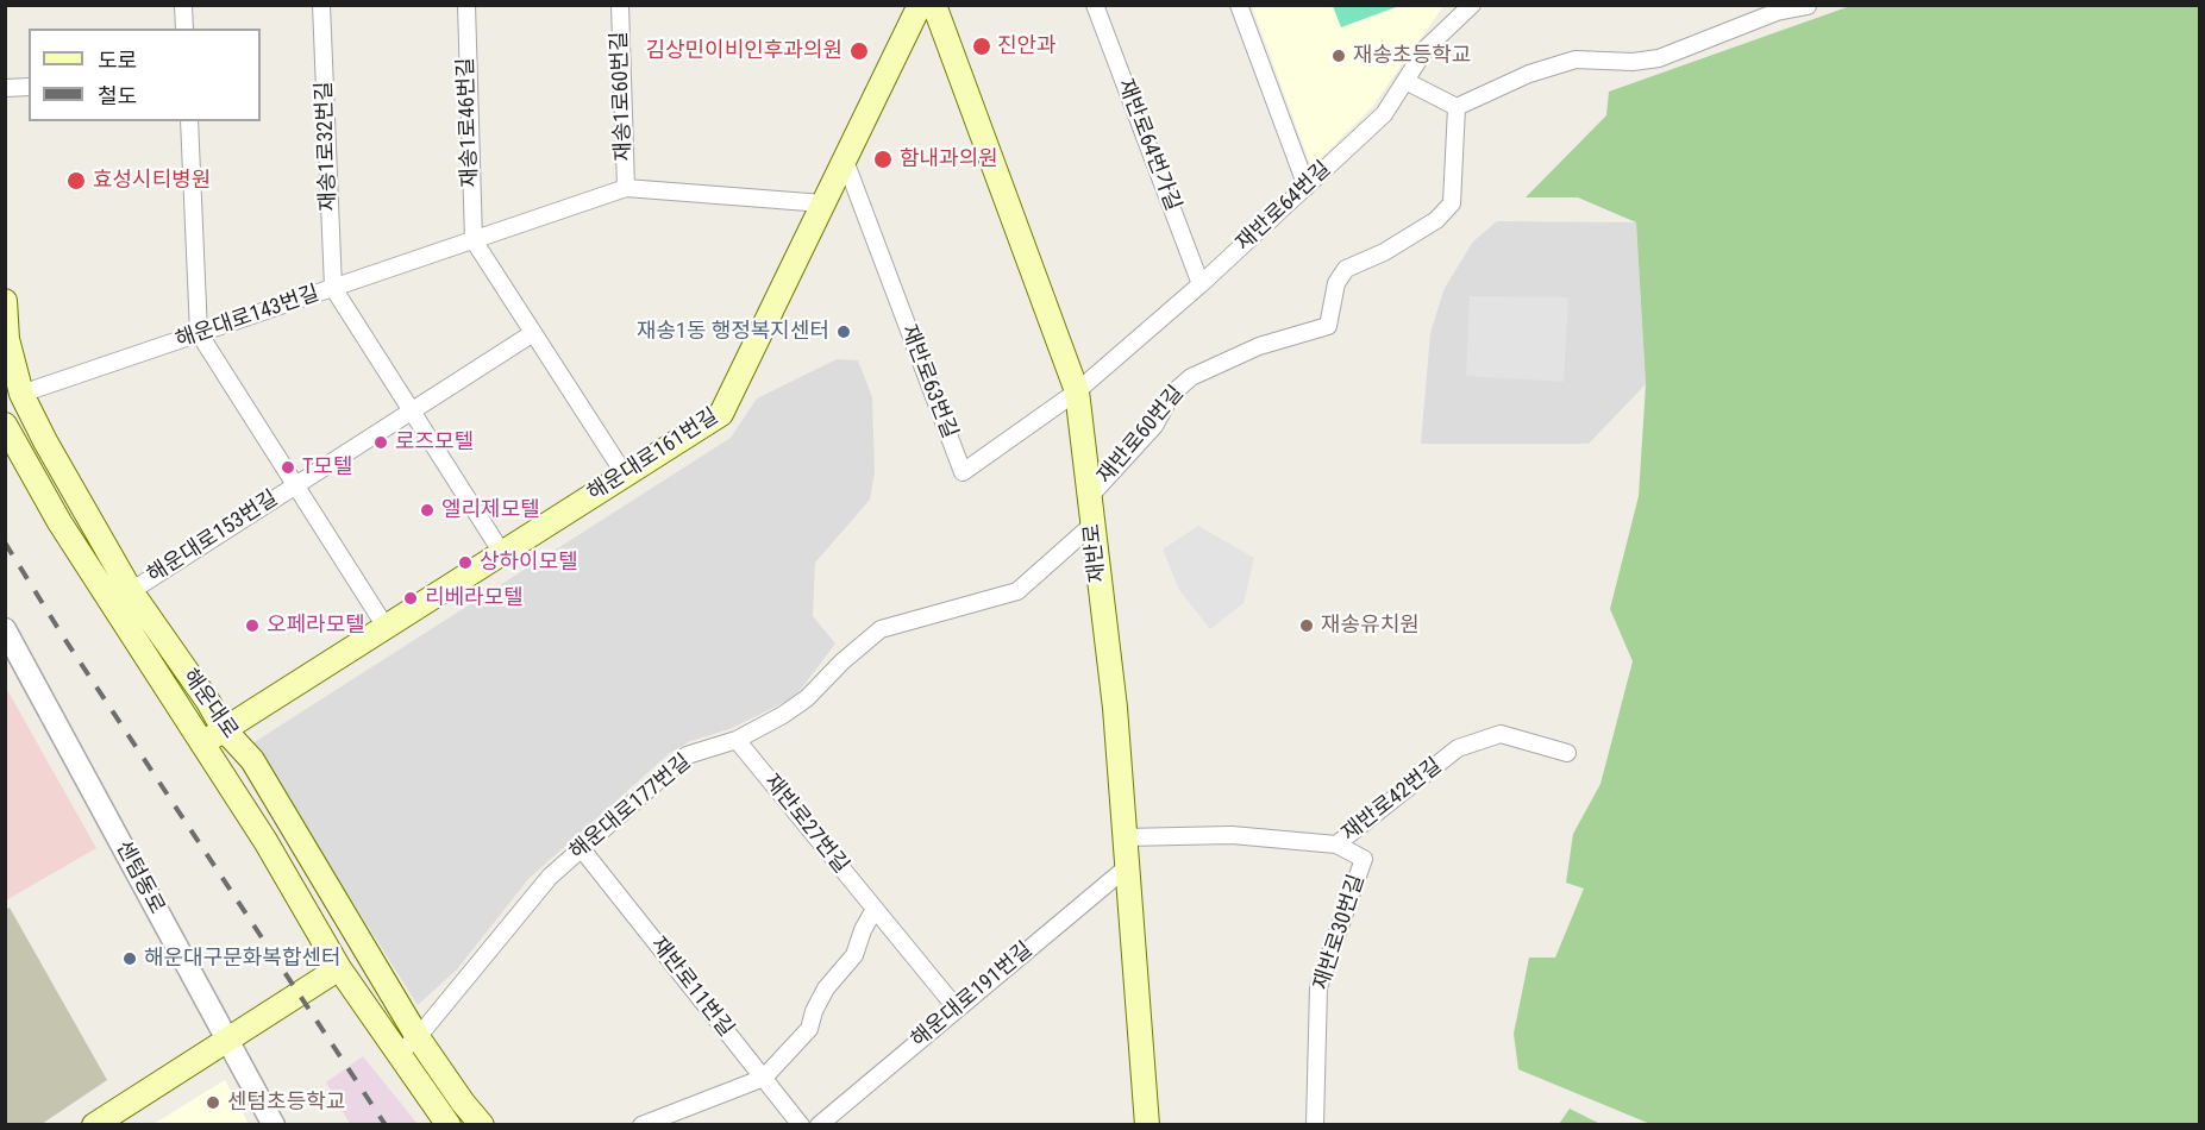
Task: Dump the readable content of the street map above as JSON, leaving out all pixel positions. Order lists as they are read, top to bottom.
{
  "streets": {
    "main road": ["해운대로161번길", "재반로", "해운대로"],
    "street": [
      "재송1로60번길",
      "재송1로46번길",
      "재반로64번가길",
      "재송1로32번길",
      "재반로64번길",
      "해운대로143번길",
      "재반로63번길",
      "재반로60번길",
      "해운대로153번길",
      "재반로42번길",
      "해운대로177번길",
      "재반로27번길",
      "센텀동로",
      "재반로30번길",
      "재반로11번길",
      "해운대로191번길"
    ]
  },
  "crossings": [
    ["재송1로60번길", "해운대로143번길"],
    ["재송1로46번길", "해운대로143번길"],
    ["재반로64번가길", "재반로64번길"],
    ["재송1로32번길", "해운대로143번길"],
    ["재반로64번길", "재반로63번길"],
    ["재반로64번길", "재반로"],
    ["해운대로143번길", "해운대로161번길"],
    ["해운대로143번길", "해운대로153번길"],
    ["해운대로143번길", "해운대로"],
    ["재반로63번길", "해운대로161번길"],
    ["재반로63번길", "재반로"],
    ["재반로60번길", "재반로"],
    ["해운대로161번길", "해운대로153번길"],
    ["해운대로161번길", "해운대로"],
    ["해운대로153번길", "해운대로"],
    ["재반로", "재반로42번길"],
    ["재반로", "해운대로177번길"],
    ["재반로", "해운대로191번길"],
    ["해운대로", "해운대로177번길"],
    ["재반로42번길", "재반로30번길"],
    ["해운대로177번길", "재반로27번길"],
    ["해운대로177번길", "재반로11번길"],
    ["재반로27번길", "해운대로191번길"]
  ],
  "places": [
    "진안과",
    "김상민이비인후과의원",
    "재송초등학교",
    "함내과의원",
    "효성시티병원",
    "재송1동 행정복지센터",
    "로즈모텔",
    "T모텔",
    "엘리제모텔",
    "상하이모텔",
    "리베라모텔",
    "오페라모텔",
    "재송유치원",
    "해운대구문화복합센터",
    "센텀초등학교"
  ],
  "legend": ["도로", "철도"]
}
